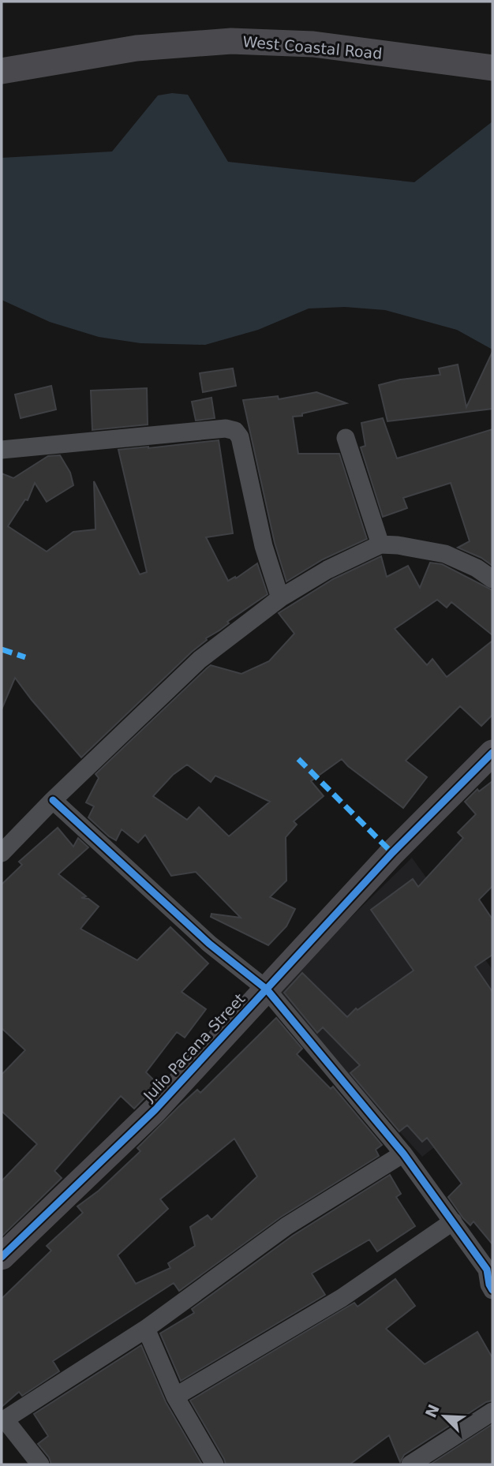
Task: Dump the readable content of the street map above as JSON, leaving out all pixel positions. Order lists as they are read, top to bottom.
{
  "streets": {
    "street": ["West Coastal Road", "Julio Pacana Street"]
  },
  "north": "top left"
}
